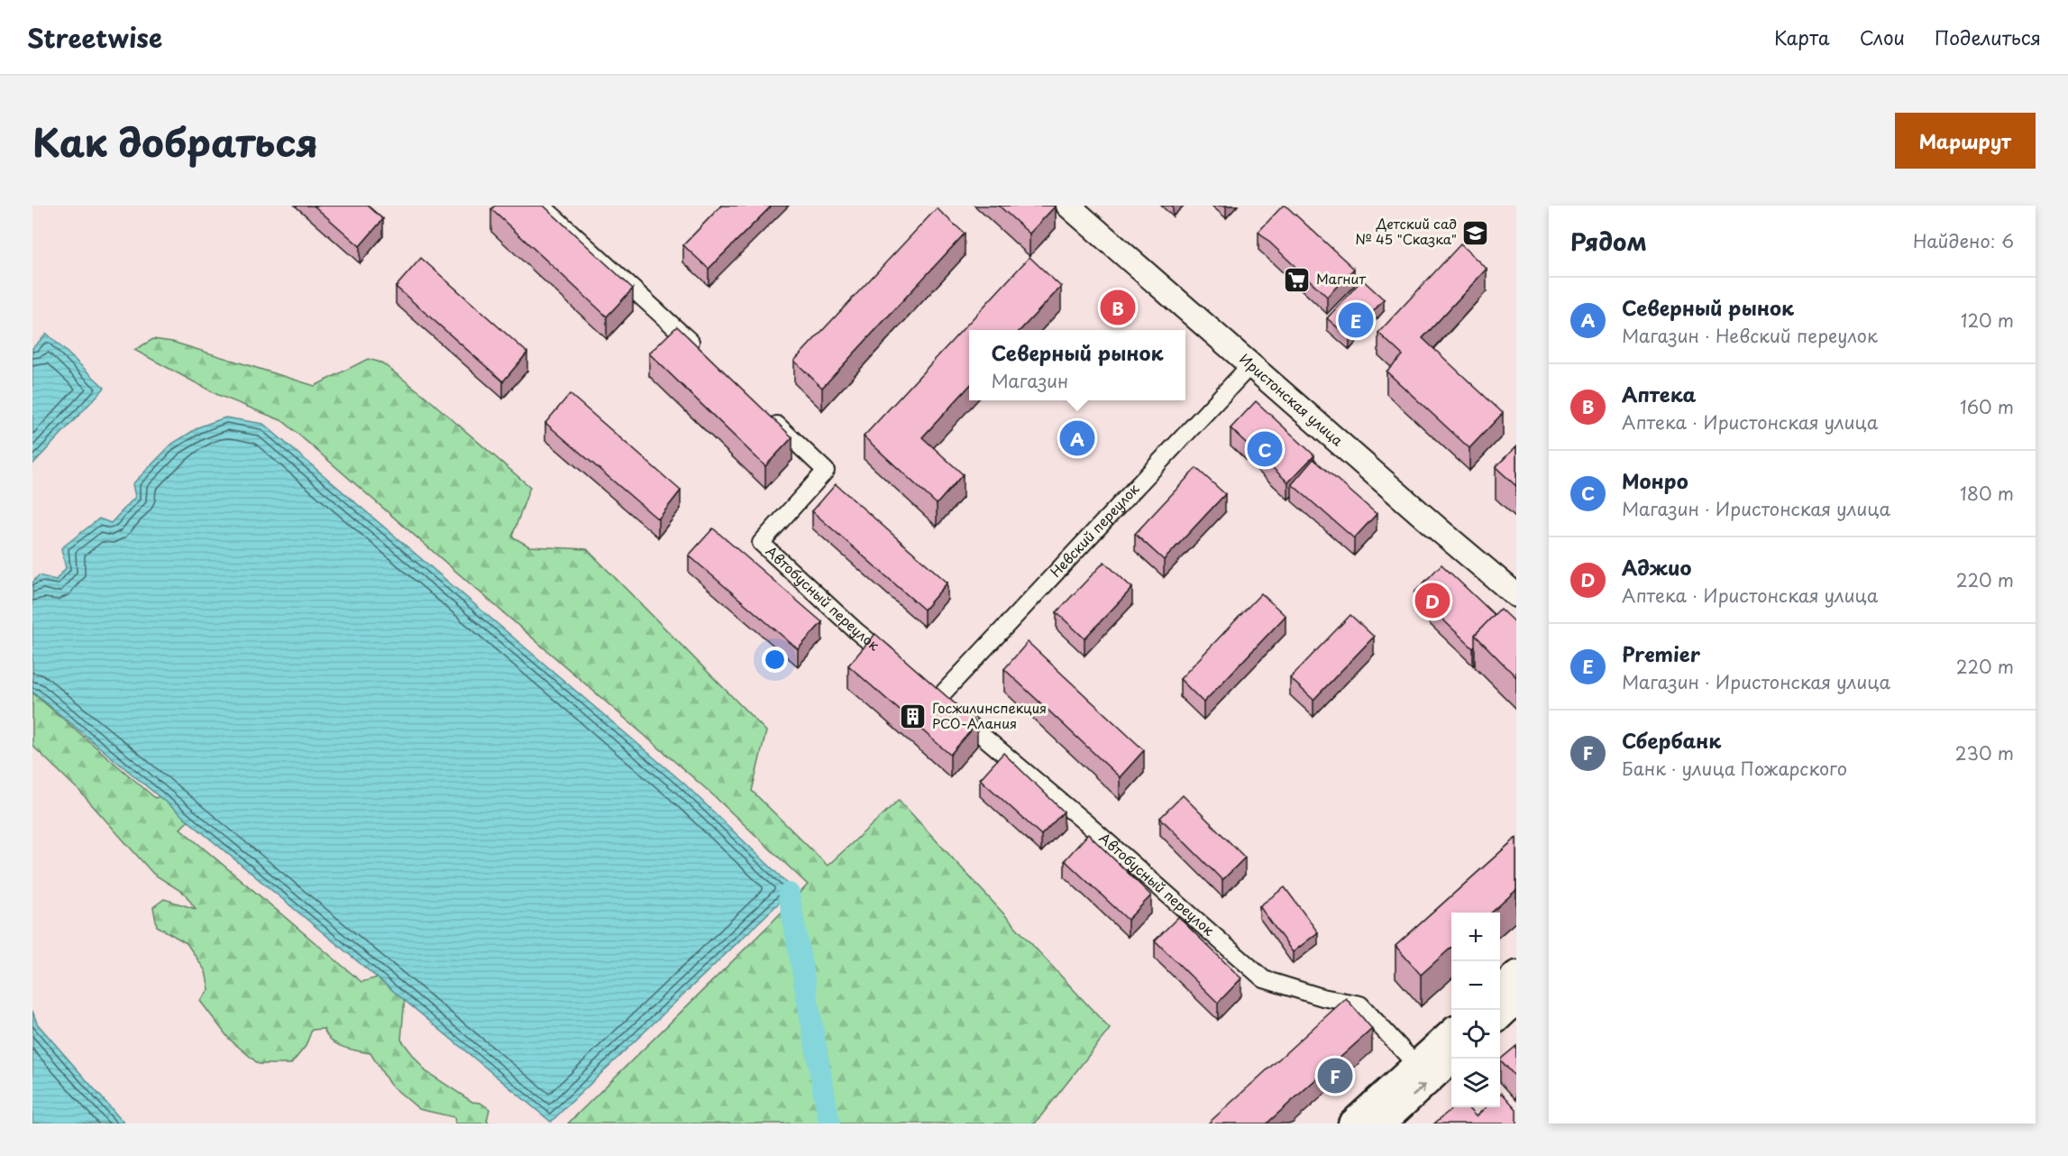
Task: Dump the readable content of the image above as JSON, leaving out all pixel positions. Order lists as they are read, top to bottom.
{
  "streets": {
    "main road": ["Иристонская улица"],
    "street": ["Невский переулок", "Автобусный переулок"]
  },
  "crossings": [
    ["Иристонская улица", "Невский переулок"],
    ["Невский переулок", "Автобусный переулок"]
  ],
  "places": {
    "school or university": ["Детский сад № 45 \"Сказка\""],
    "supermarket": ["Магнит"],
    "building": ["Госжилинспекция РСО-Алания"]
  },
  "page": {
    "header": "Streetwise",
    "nav": ["Карта", "Слои", "Поделиться"],
    "title": "Как добраться",
    "buttons": "Маршрут",
    "heading": ["Рядом", "Найдено: 6"],
    "list": [
      {
        "mark": "A",
        "name": "Северный рынок",
        "note": "Магазин · Невский переулок",
        "value": "120 m"
      },
      {
        "mark": "B",
        "name": "Аптека",
        "note": "Аптека · Иристонская улица",
        "value": "160 m"
      },
      {
        "mark": "C",
        "name": "Монро",
        "note": "Магазин · Иристонская улица",
        "value": "180 m"
      },
      {
        "mark": "D",
        "name": "Аджио",
        "note": "Аптека · Иристонская улица",
        "value": "220 m"
      },
      {
        "mark": "E",
        "name": "Premier",
        "note": "Магазин · Иристонская улица",
        "value": "220 m"
      },
      {
        "mark": "F",
        "name": "Сбербанк",
        "note": "Банк · улица Пожарского",
        "value": "230 m"
      }
    ],
    "pins": [
      "B",
      "E",
      "A",
      "C",
      "D",
      "F"
    ],
    "popup": ["Северный рынок", "Магазин"],
    "map_buttons": ["+", "−"]
  }
}
